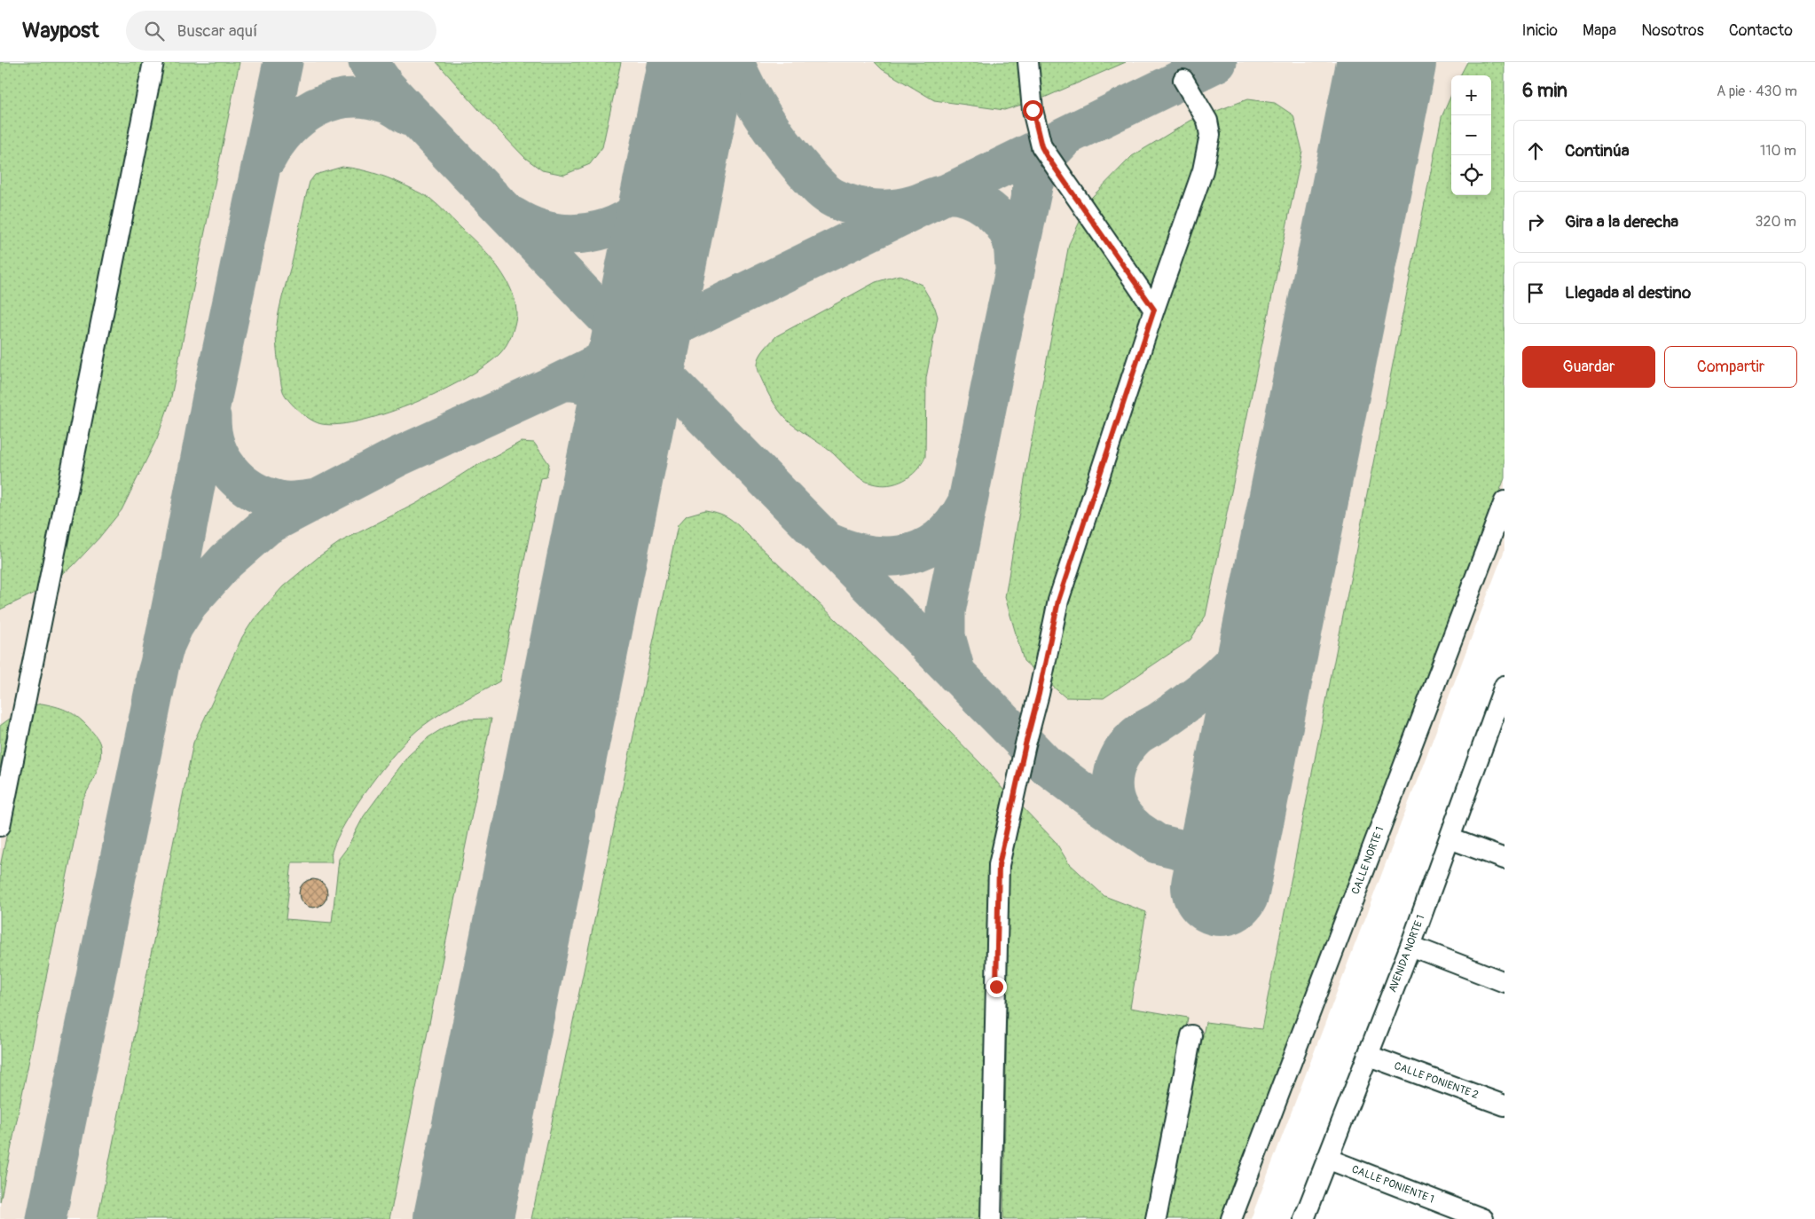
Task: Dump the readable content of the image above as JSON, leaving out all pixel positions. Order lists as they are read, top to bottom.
{
  "streets": {
    "street": [
      "CALLE NORTE 1",
      "AVENIDA NORTE 1",
      "CALLE PONIENTE 2",
      "CALLE PONIENTE 1"
    ]
  },
  "crossings": [
    ["AVENIDA NORTE 1", "CALLE PONIENTE 2"],
    ["AVENIDA NORTE 1", "CALLE PONIENTE 1"]
  ],
  "page": {
    "header": "Waypost",
    "search": "Buscar aquí",
    "nav": [
      "Inicio",
      "Mapa",
      "Nosotros",
      "Contacto"
    ],
    "heading": ["6 min", "A pie · 430 m"],
    "map_buttons": ["+", "−"],
    "list": [
      ["Continúa", "110 m"],
      ["Gira a la derecha", "320 m"],
      "Llegada al destino"
    ],
    "buttons": ["Guardar", "Compartir"]
  }
}
